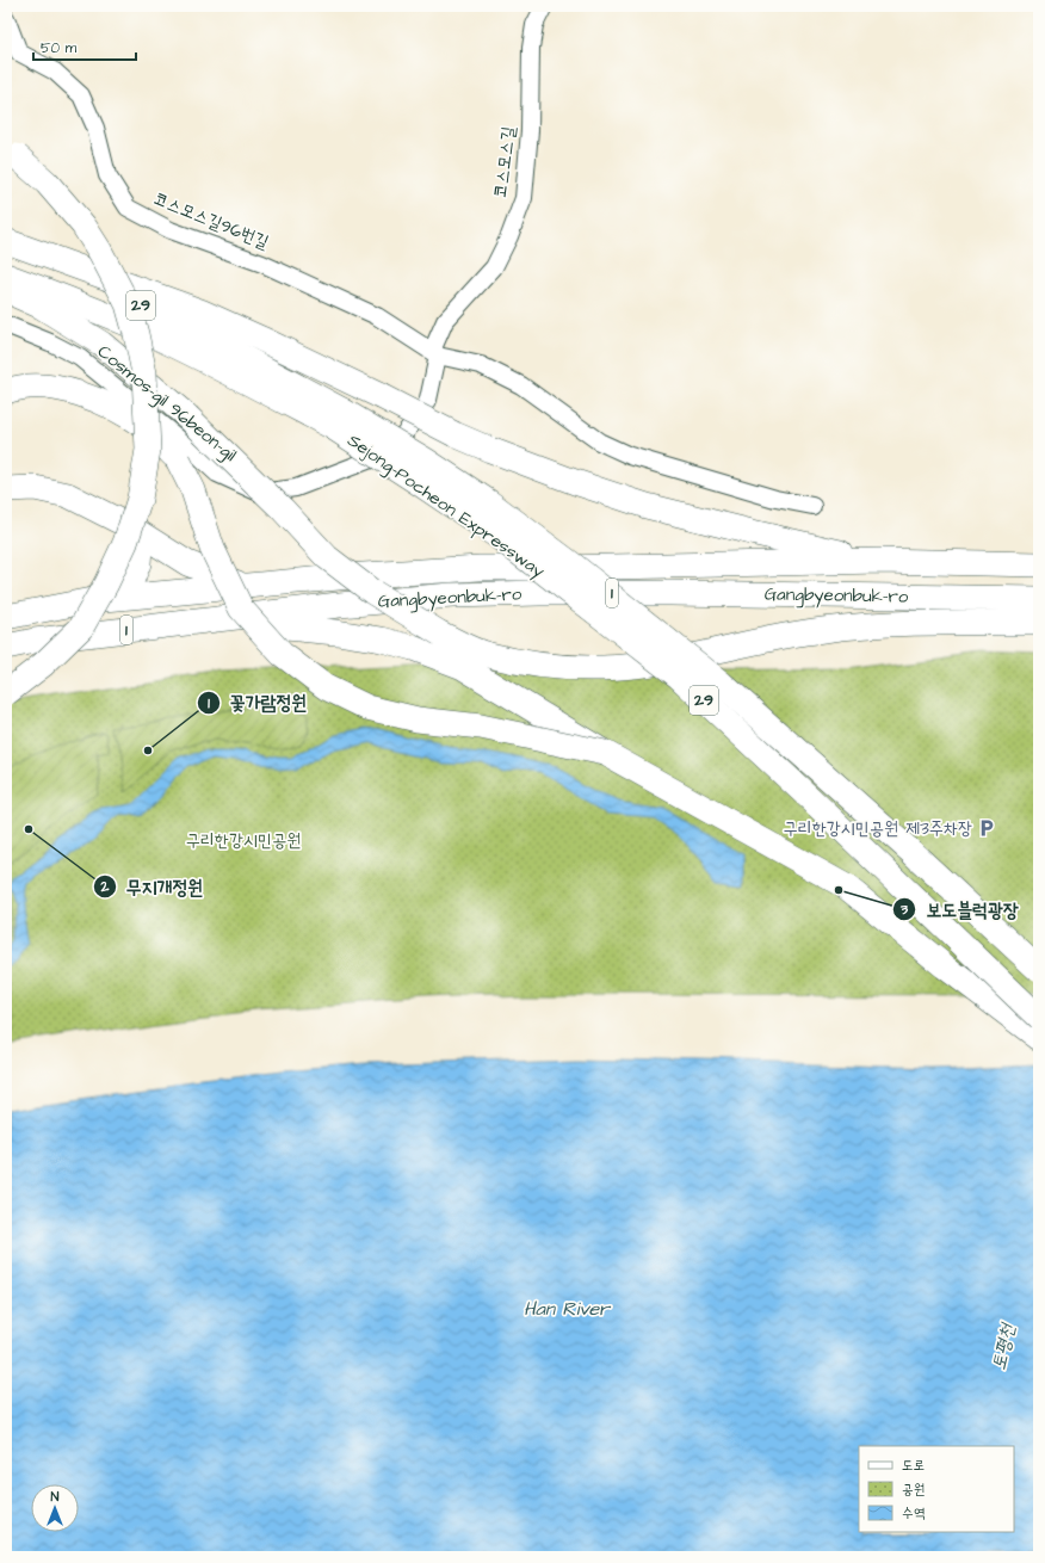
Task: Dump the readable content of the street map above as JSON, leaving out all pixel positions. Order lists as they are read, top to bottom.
{
  "streets": {
    "highway": [
      "29",
      "Sejong-Pocheon Expressway",
      "1",
      "Gangbyeonbuk-ro"
    ],
    "street": ["코스모스길", "코스모스길96번길", "Cosmos-gil 96beon-gil"]
  },
  "crossings": [
    ["코스모스길", "코스모스길96번길"],
    ["코스모스길", "Cosmos-gil 96beon-gil"],
    ["코스모스길96번길", "Cosmos-gil 96beon-gil"]
  ],
  "water": ["Han River", "토평천"],
  "parks": ["구리한강시민공원"],
  "places": {
    "other": ["꽃가람정원", "무지개정원", "보도블럭광장"],
    "parking": ["구리한강시민공원 제3주차장"]
  },
  "legend": ["도로", "공원", "수역"],
  "scale_bar": "50 m",
  "north": "top"
}
